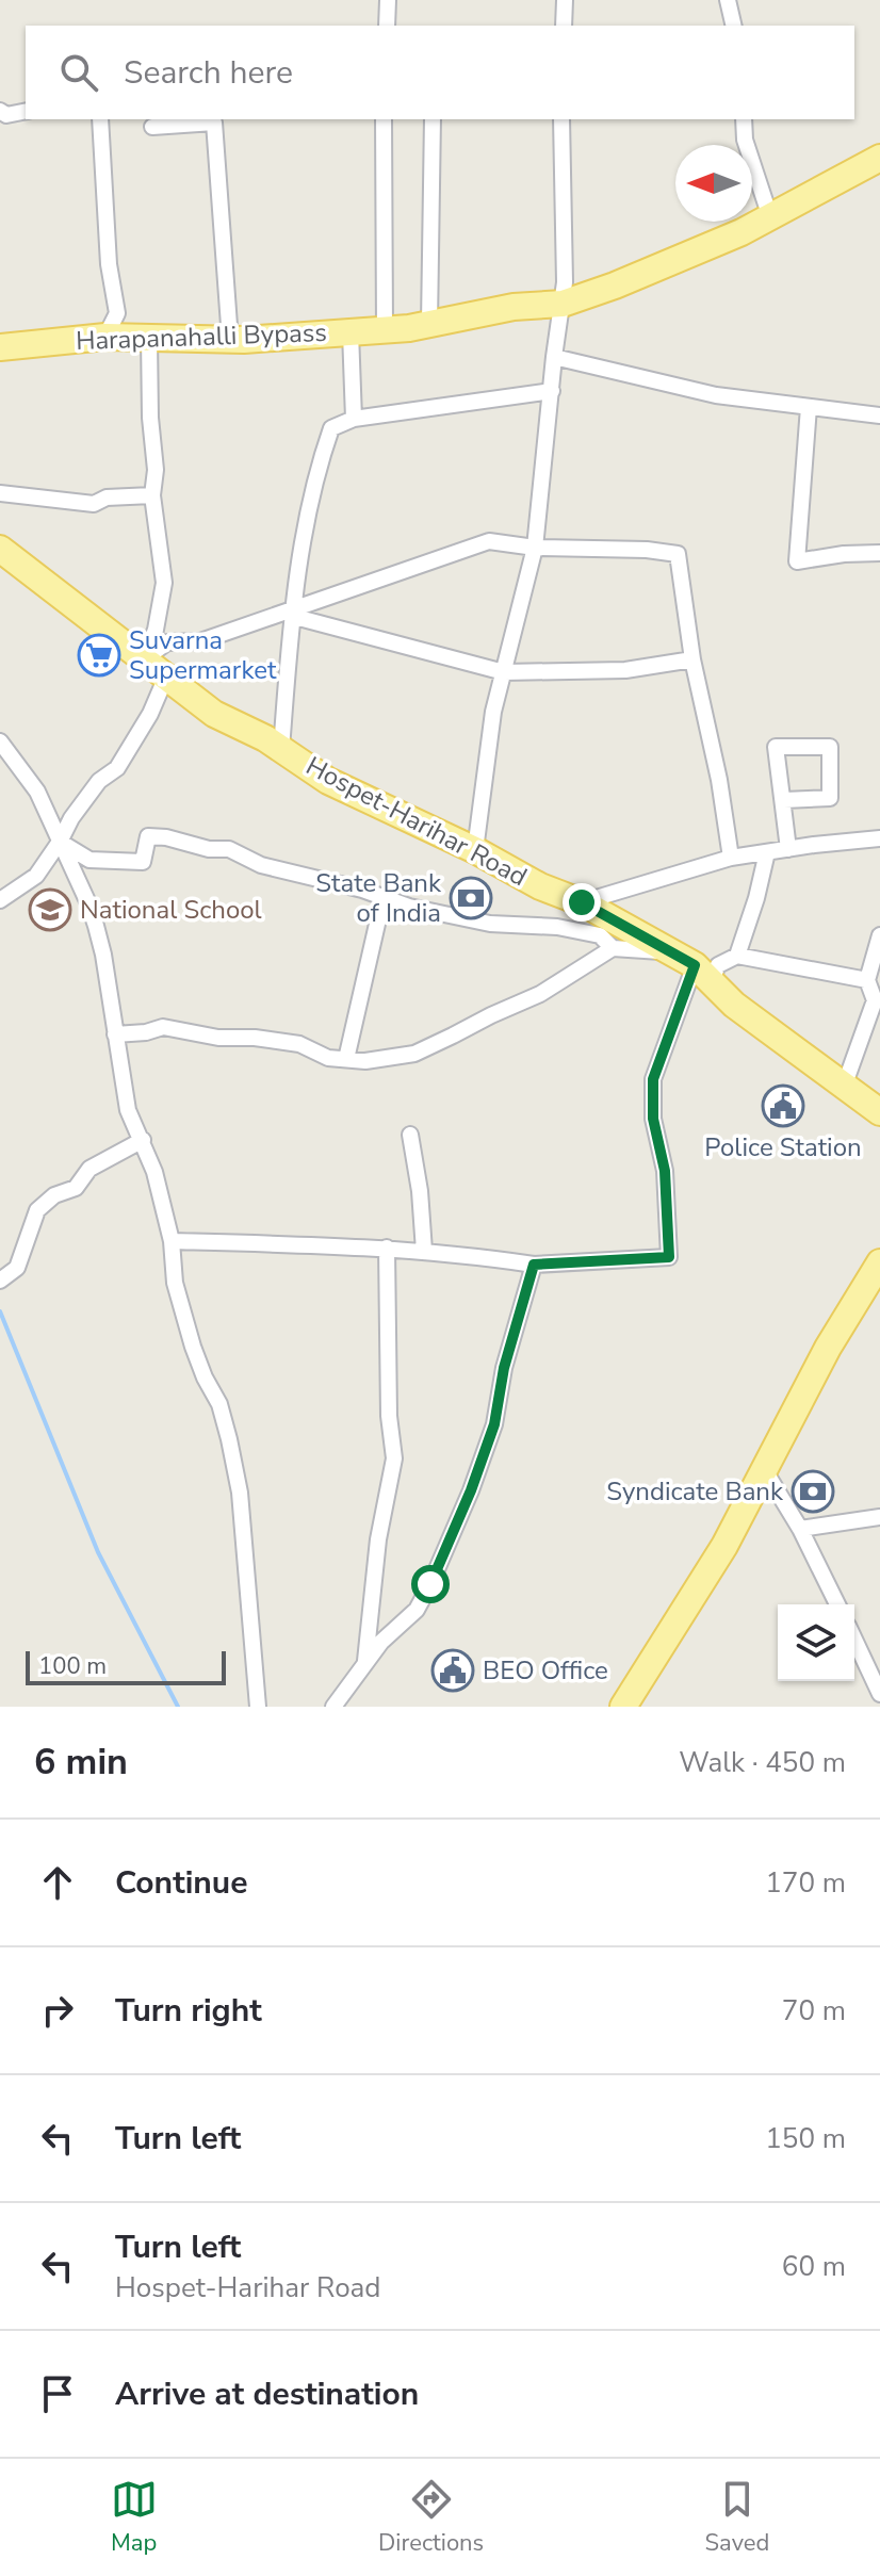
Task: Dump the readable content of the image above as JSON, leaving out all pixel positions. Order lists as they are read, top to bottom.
{
  "streets": {
    "main road": ["Harapanahalli Bypass", "Hospet-Harihar Road"]
  },
  "places": {
    "supermarket": ["Suvarna Supermarket"],
    "bank": ["State Bank of India", "Syndicate Bank"],
    "school or university": ["National School"],
    "public building": ["Police Station", "BEO Office"]
  },
  "scale_bar": "100 m",
  "north": "left",
  "page": {
    "search": "Search here",
    "scale": "100 m",
    "heading": ["6 min", "Walk · 450 m"],
    "list": [
      ["Continue", "170 m"],
      ["Turn right", "70 m"],
      ["Turn left", "150 m"],
      ["Turn left", "Hospet-Harihar Road", "60 m"],
      "Arrive at destination"
    ],
    "nav": ["Map", "Directions", "Saved"]
  }
}
